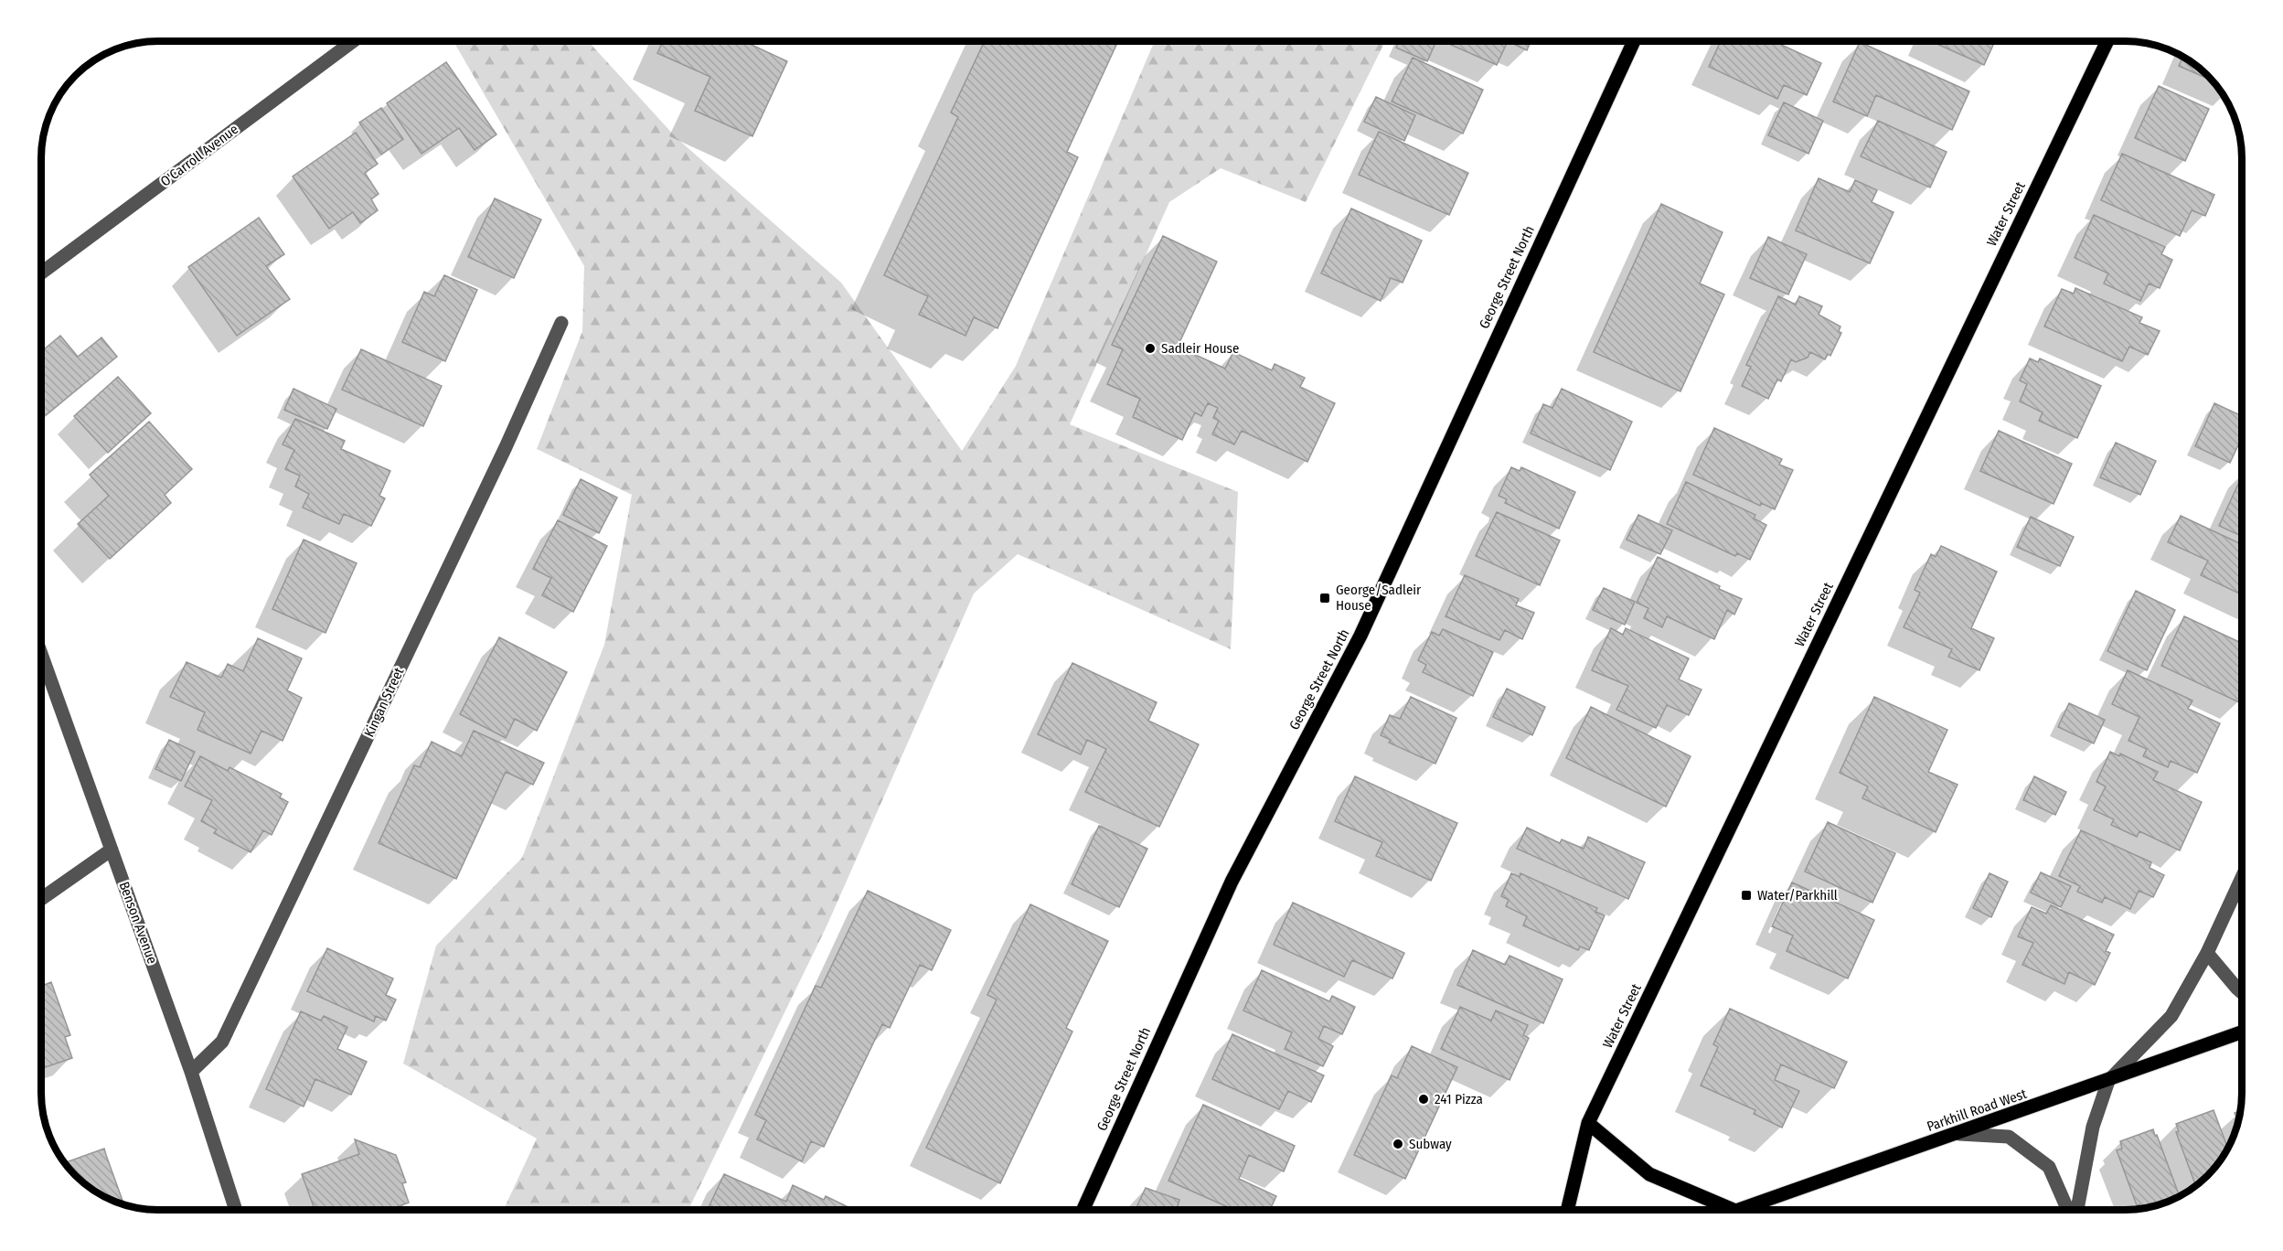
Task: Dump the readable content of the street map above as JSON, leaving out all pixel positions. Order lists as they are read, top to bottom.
{
  "streets": {
    "main road": ["Water Street", "George Street North", "Parkhill Road West"],
    "street": ["O'Carroll Avenue", "Kingan Street", "Benson Avenue"]
  },
  "crossings": [
    ["Kingan Street", "Benson Avenue"]
  ],
  "places": {
    "other": ["Sadleir House", "241 Pizza", "Subway"],
    "transit": ["George/Sadleir House", "Water/Parkhill"]
  }
}
